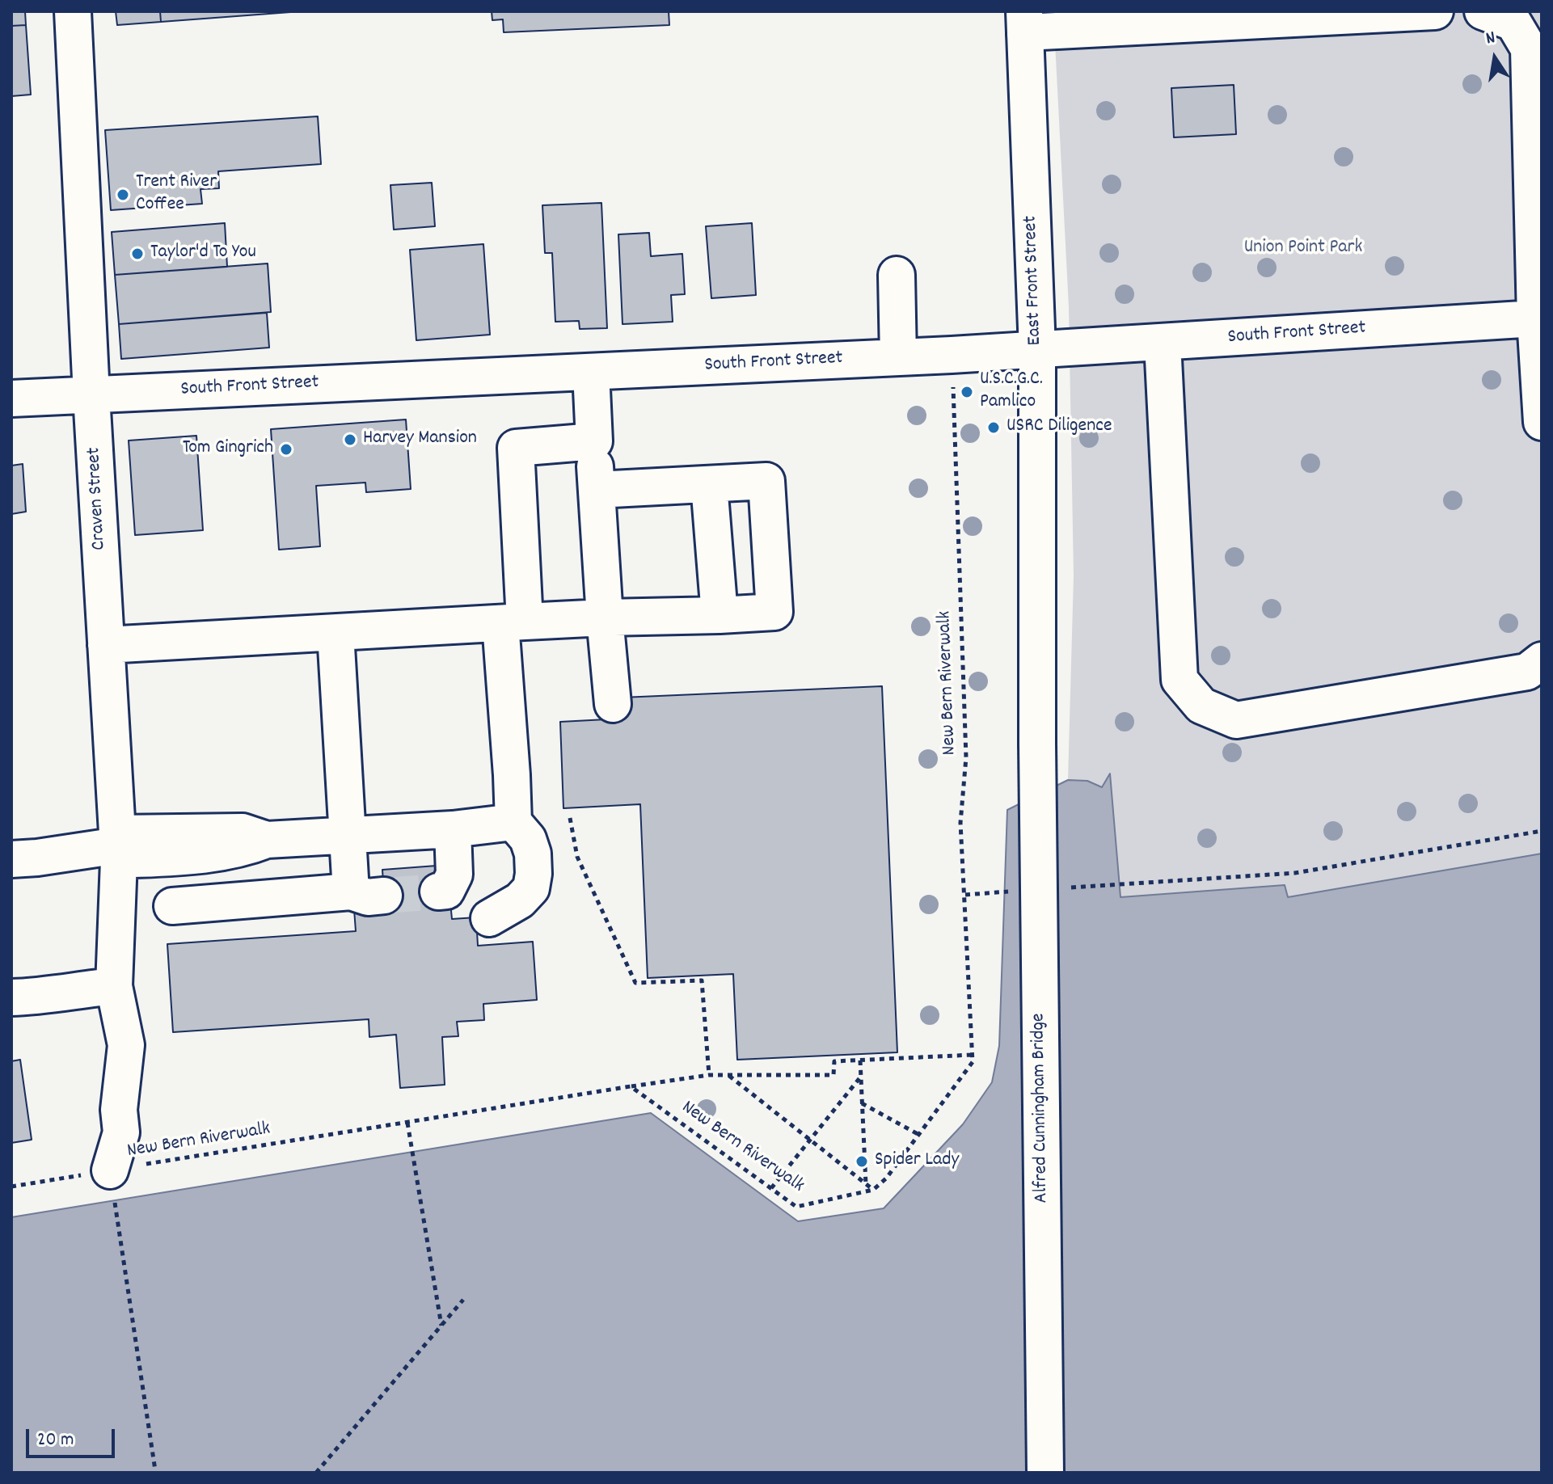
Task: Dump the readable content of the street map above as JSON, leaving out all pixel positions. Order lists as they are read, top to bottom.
{
  "streets": {
    "street": [
      "East Front Street",
      "South Front Street",
      "Craven Street",
      "Alfred Cunningham Bridge"
    ],
    "path": ["New Bern Riverwalk"]
  },
  "crossings": [
    ["East Front Street", "South Front Street"],
    ["East Front Street", "Alfred Cunningham Bridge"],
    ["South Front Street", "Craven Street"],
    ["South Front Street", "New Bern Riverwalk"],
    ["Craven Street", "New Bern Riverwalk"]
  ],
  "parks": ["Union Point Park"],
  "places": [
    "Trent River Coffee",
    "Taylor'd To You",
    "U.S.C.G.C. Pamlico",
    "USRC Diligence",
    "Harvey Mansion",
    "Tom Gingrich",
    "Spider Lady"
  ],
  "scale_bar": "20 m",
  "north": "top"
}
